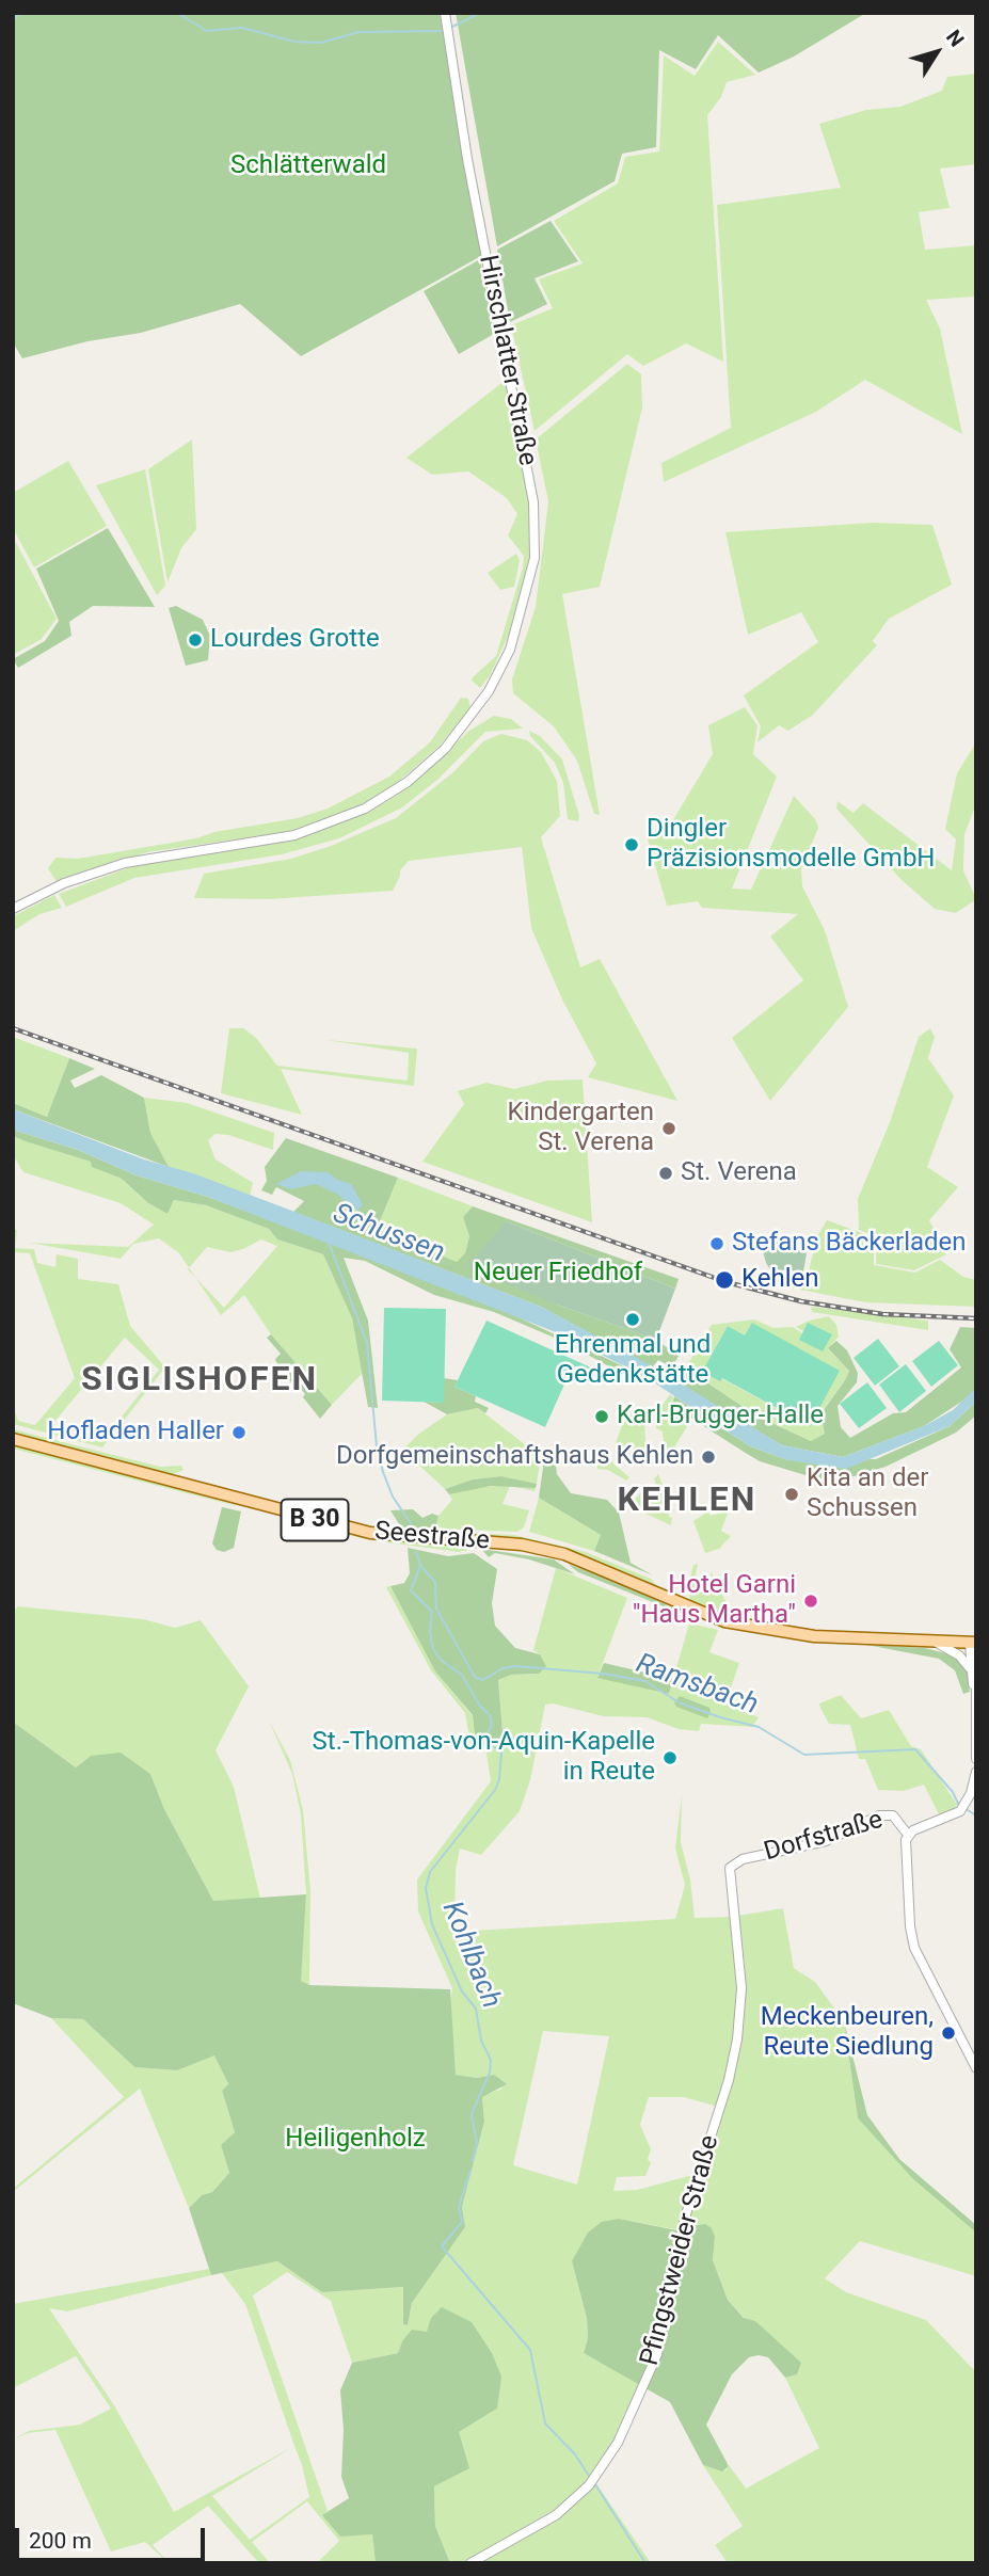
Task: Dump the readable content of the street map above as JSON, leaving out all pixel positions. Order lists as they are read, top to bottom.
{
  "streets": {
    "main road": ["B 30", "Seestraße"],
    "street": ["Hirschlatter Straße", "Dorfstraße", "Pfingstweider Straße"]
  },
  "crossings": [
    ["B 30", "Seestraße"],
    ["Dorfstraße", "Pfingstweider Straße"]
  ],
  "districts": ["SIGLISHOFEN", "KEHLEN"],
  "water": ["Schussen", "Ramsbach", "Kohlbach"],
  "parks": ["Schlätterwald", "Neuer Friedhof", "Heiligenholz"],
  "places": [
    "Lourdes Grotte",
    "Dingler Präzisionsmodelle GmbH",
    "Kindergarten St. Verena",
    "St. Verena",
    "Stefans Bäckerladen",
    "Kehlen",
    "Ehrenmal und Gedenkstätte",
    "Karl-Brugger-Halle",
    "Hofladen Haller",
    "Dorfgemeinschaftshaus Kehlen",
    "Kita an der Schussen",
    "Hotel Garni \"Haus Martha\"",
    "St.-Thomas-von-Aquin-Kapelle in Reute",
    "Meckenbeuren, Reute Siedlung"
  ],
  "scale_bar": "200 m",
  "north": "top right"
}
